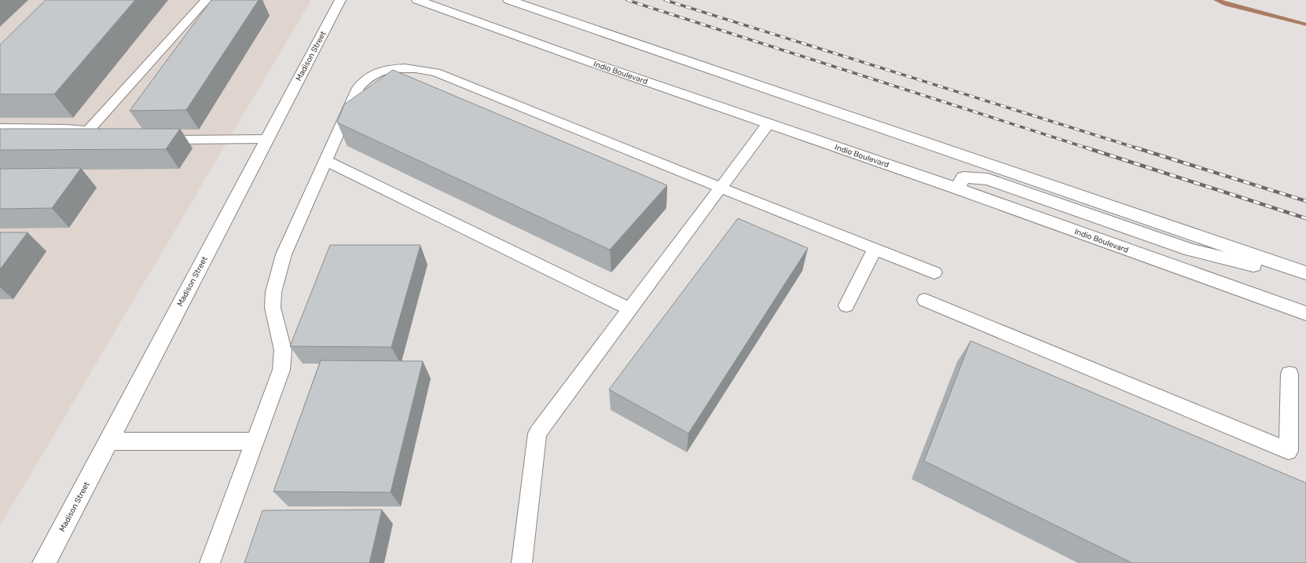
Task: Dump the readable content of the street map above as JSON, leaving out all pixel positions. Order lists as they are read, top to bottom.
{
  "streets": {
    "main road": ["Madison Street", "Indio Boulevard"]
  }
}
